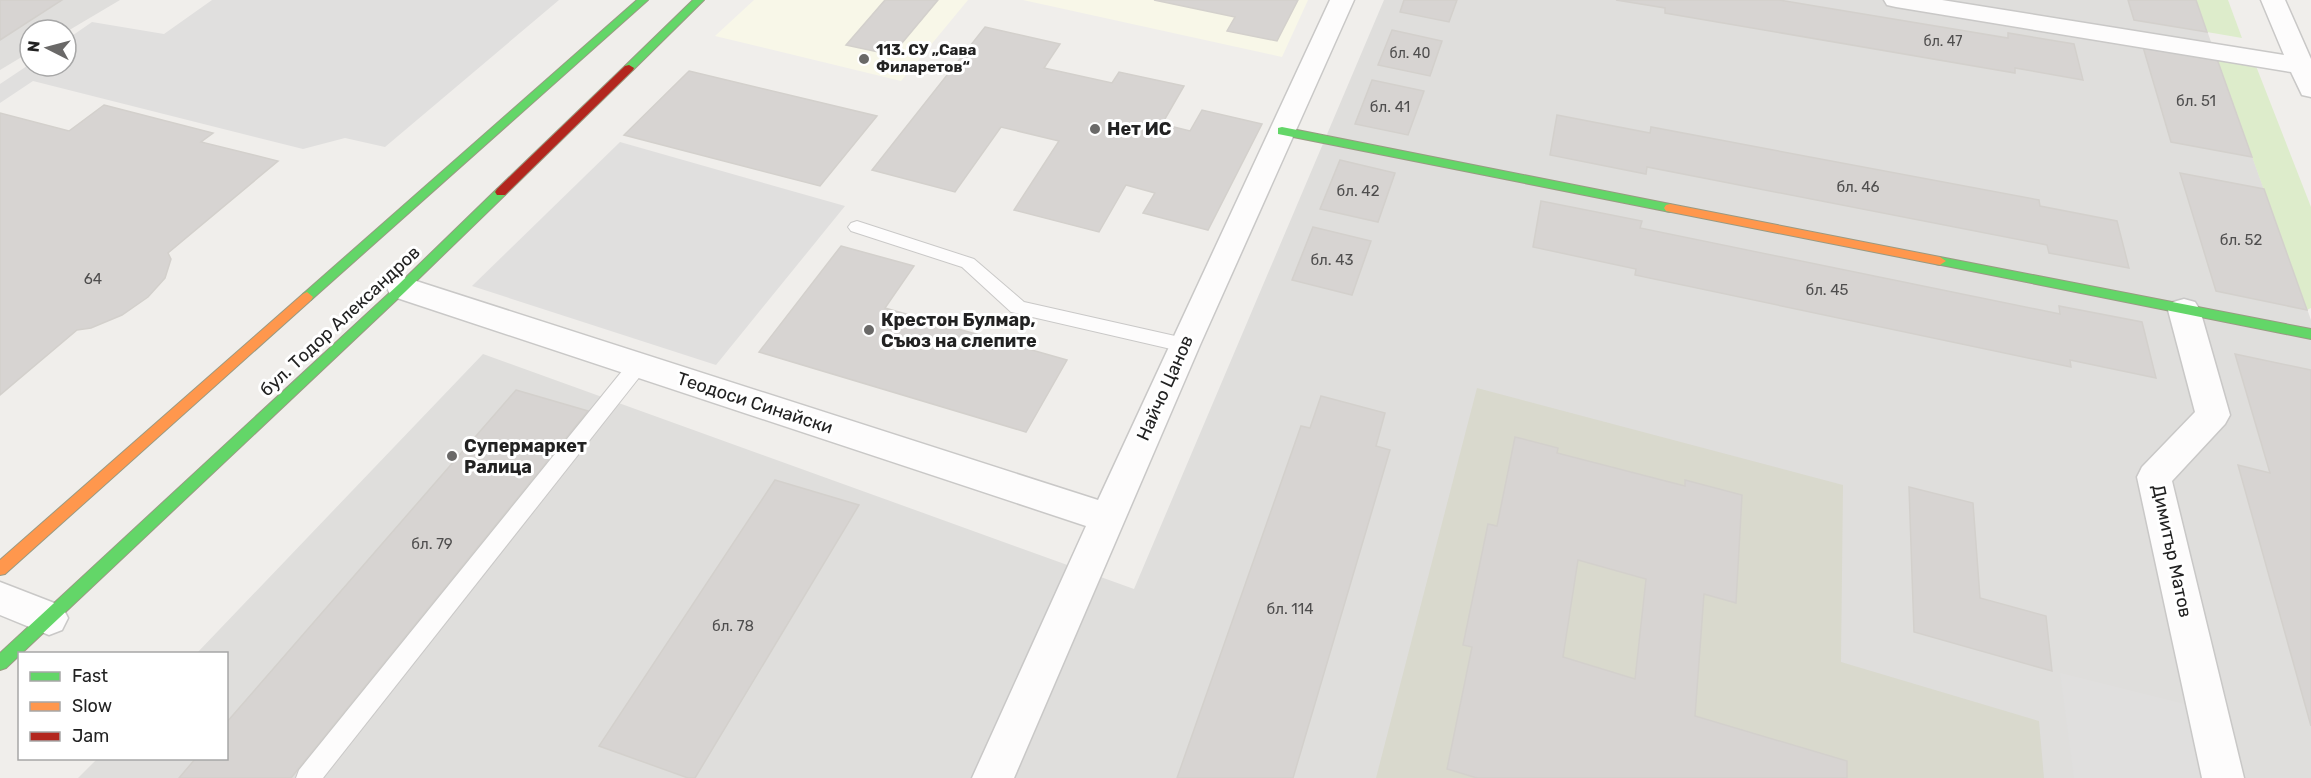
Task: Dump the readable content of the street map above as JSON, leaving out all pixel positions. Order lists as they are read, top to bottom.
{
  "streets": {
    "main road": ["бул. Тодор Александров"],
    "street": ["Найчо Цанов", "Теодоси Синайски", "Димитър Матов"]
  },
  "crossings": [
    ["бул. Тодор Александров", "Теодоси Синайски"],
    ["Найчо Цанов", "Теодоси Синайски"]
  ],
  "places": [
    "113. СУ „Сава Филаретов“",
    "Нет ИС",
    "Крестон Булмар, Съюз на слепите",
    "Супермаркет Ралица"
  ],
  "house_numbers": [
    "бл. 47",
    "бл. 40",
    "бл. 51",
    "бл. 41",
    "бл. 46",
    "бл. 42",
    "бл. 52",
    "бл. 43",
    "64",
    "бл. 45",
    "бл. 79",
    "бл. 114",
    "бл. 78"
  ],
  "legend": ["Fast", "Slow", "Jam"],
  "north": "left"
}
